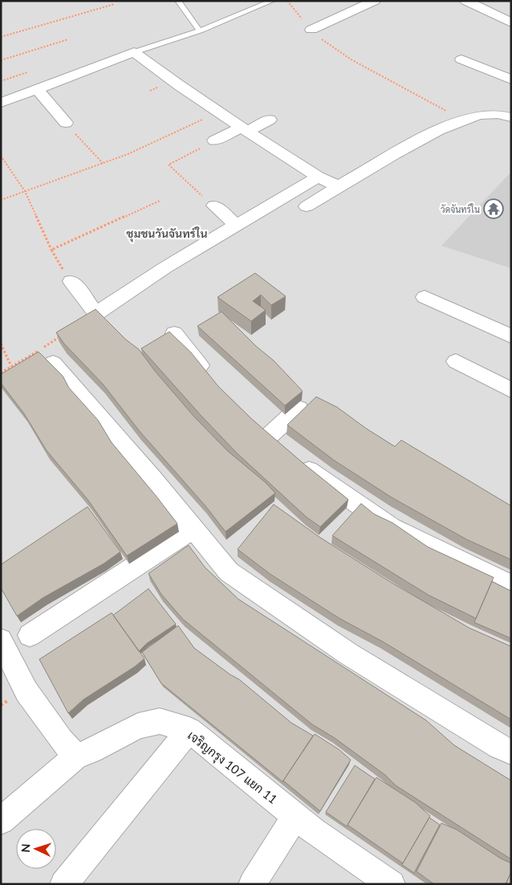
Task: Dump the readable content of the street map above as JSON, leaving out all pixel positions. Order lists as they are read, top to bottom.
{
  "streets": {
    "street": ["เจริญกรุง 107 แยก 11"]
  },
  "districts": ["ชุมชนวันจันทร์ใน"],
  "places": {
    "temple": ["วัดจันทร์ใน"]
  },
  "north": "left"
}
